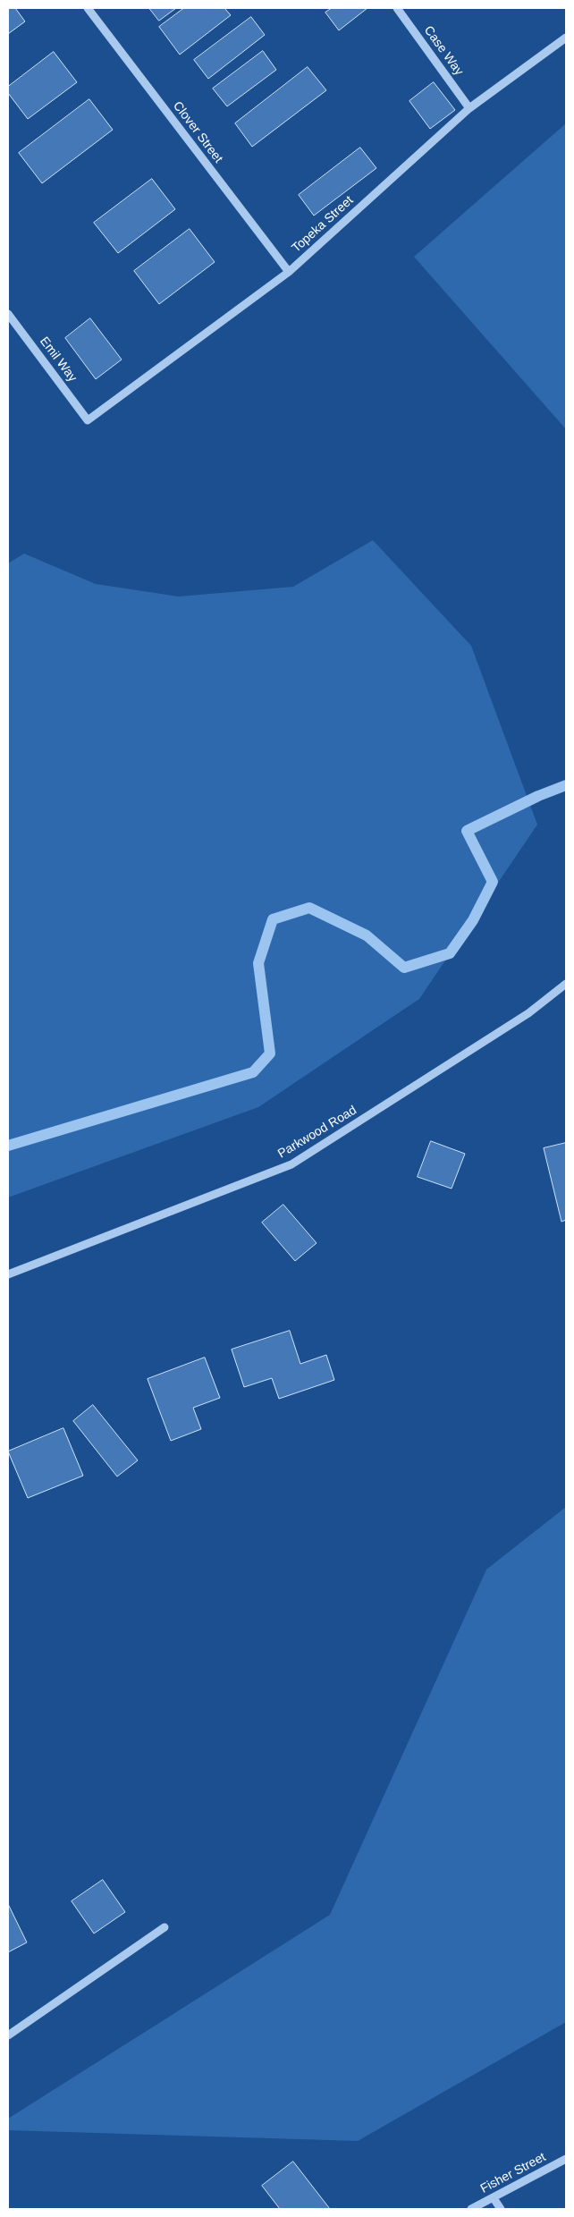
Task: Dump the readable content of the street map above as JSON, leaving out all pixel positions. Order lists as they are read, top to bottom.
{
  "streets": {
    "street": [
      "Case Way",
      "Clover Street",
      "Topeka Street",
      "Emil Way",
      "Parkwood Road",
      "Fisher Street"
    ]
  },
  "crossings": [
    ["Case Way", "Topeka Street"],
    ["Clover Street", "Topeka Street"],
    ["Topeka Street", "Emil Way"]
  ]
}
